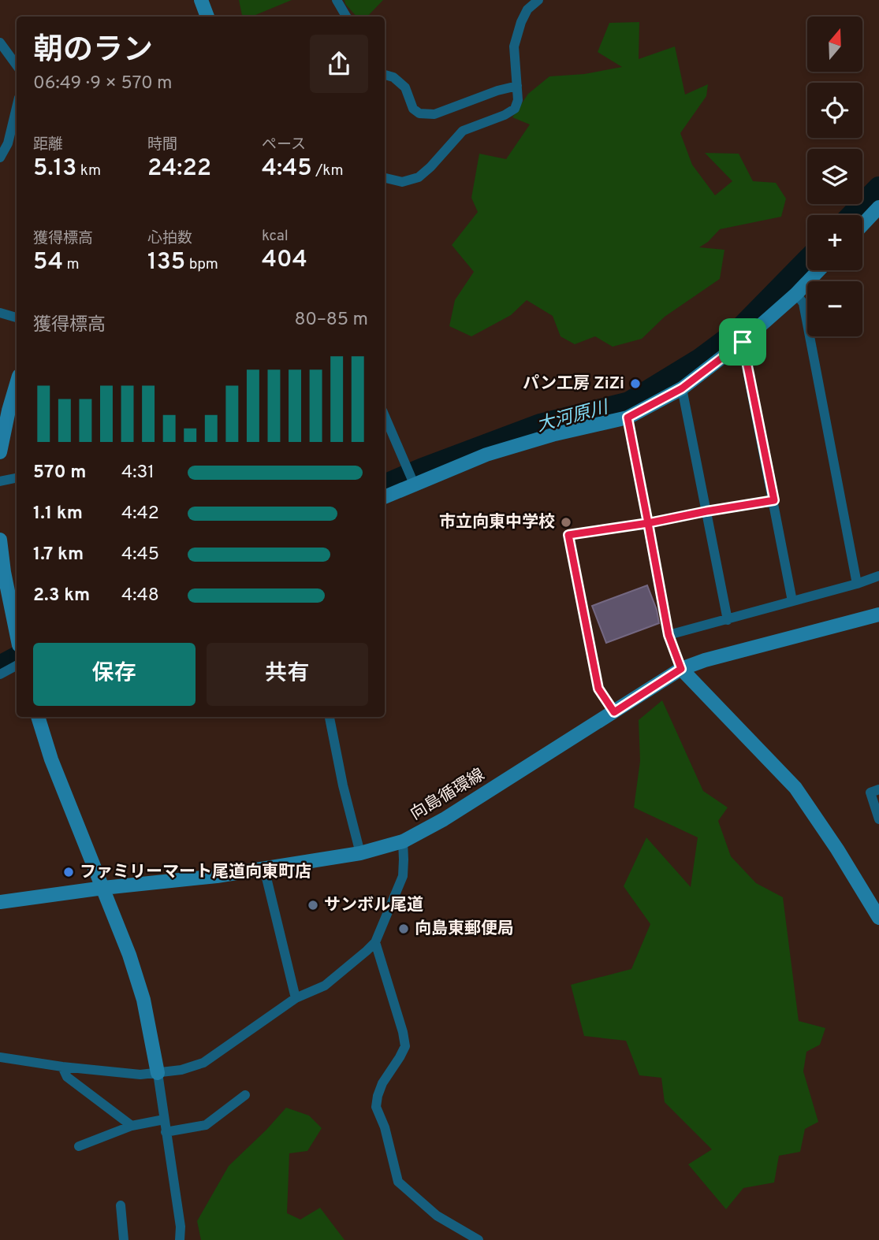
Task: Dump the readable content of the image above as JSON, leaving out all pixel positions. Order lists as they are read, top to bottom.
{
  "streets": {
    "street": ["向島循環線"]
  },
  "water": ["大河原川"],
  "places": [
    "パン工房 ZiZi",
    "市立向東中学校",
    "ファミリーマート尾道向東町店",
    "サンボル尾道",
    "向島東郵便局"
  ],
  "north": "top",
  "page": {
    "map_buttons": ["+", "−"],
    "heading": ["朝のラン", "06:49 · 9 × 570 m"],
    "stats": [
      ["距離", "5.13 km"],
      ["時間", "24:22"],
      ["ペース", "4:45 /km"],
      ["獲得標高", "54 m"],
      ["心拍数", "135 bpm"],
      ["kcal", "404"]
    ],
    "chart": ["獲得標高", "80–85 m"],
    "list": [
      {
        "name": "570 m",
        "note": "4:31"
      },
      {
        "name": "1.1 km",
        "note": "4:42"
      },
      {
        "name": "1.7 km",
        "note": "4:45"
      },
      {
        "name": "2.3 km",
        "note": "4:48"
      }
    ],
    "buttons": ["保存", "共有"]
  }
}
